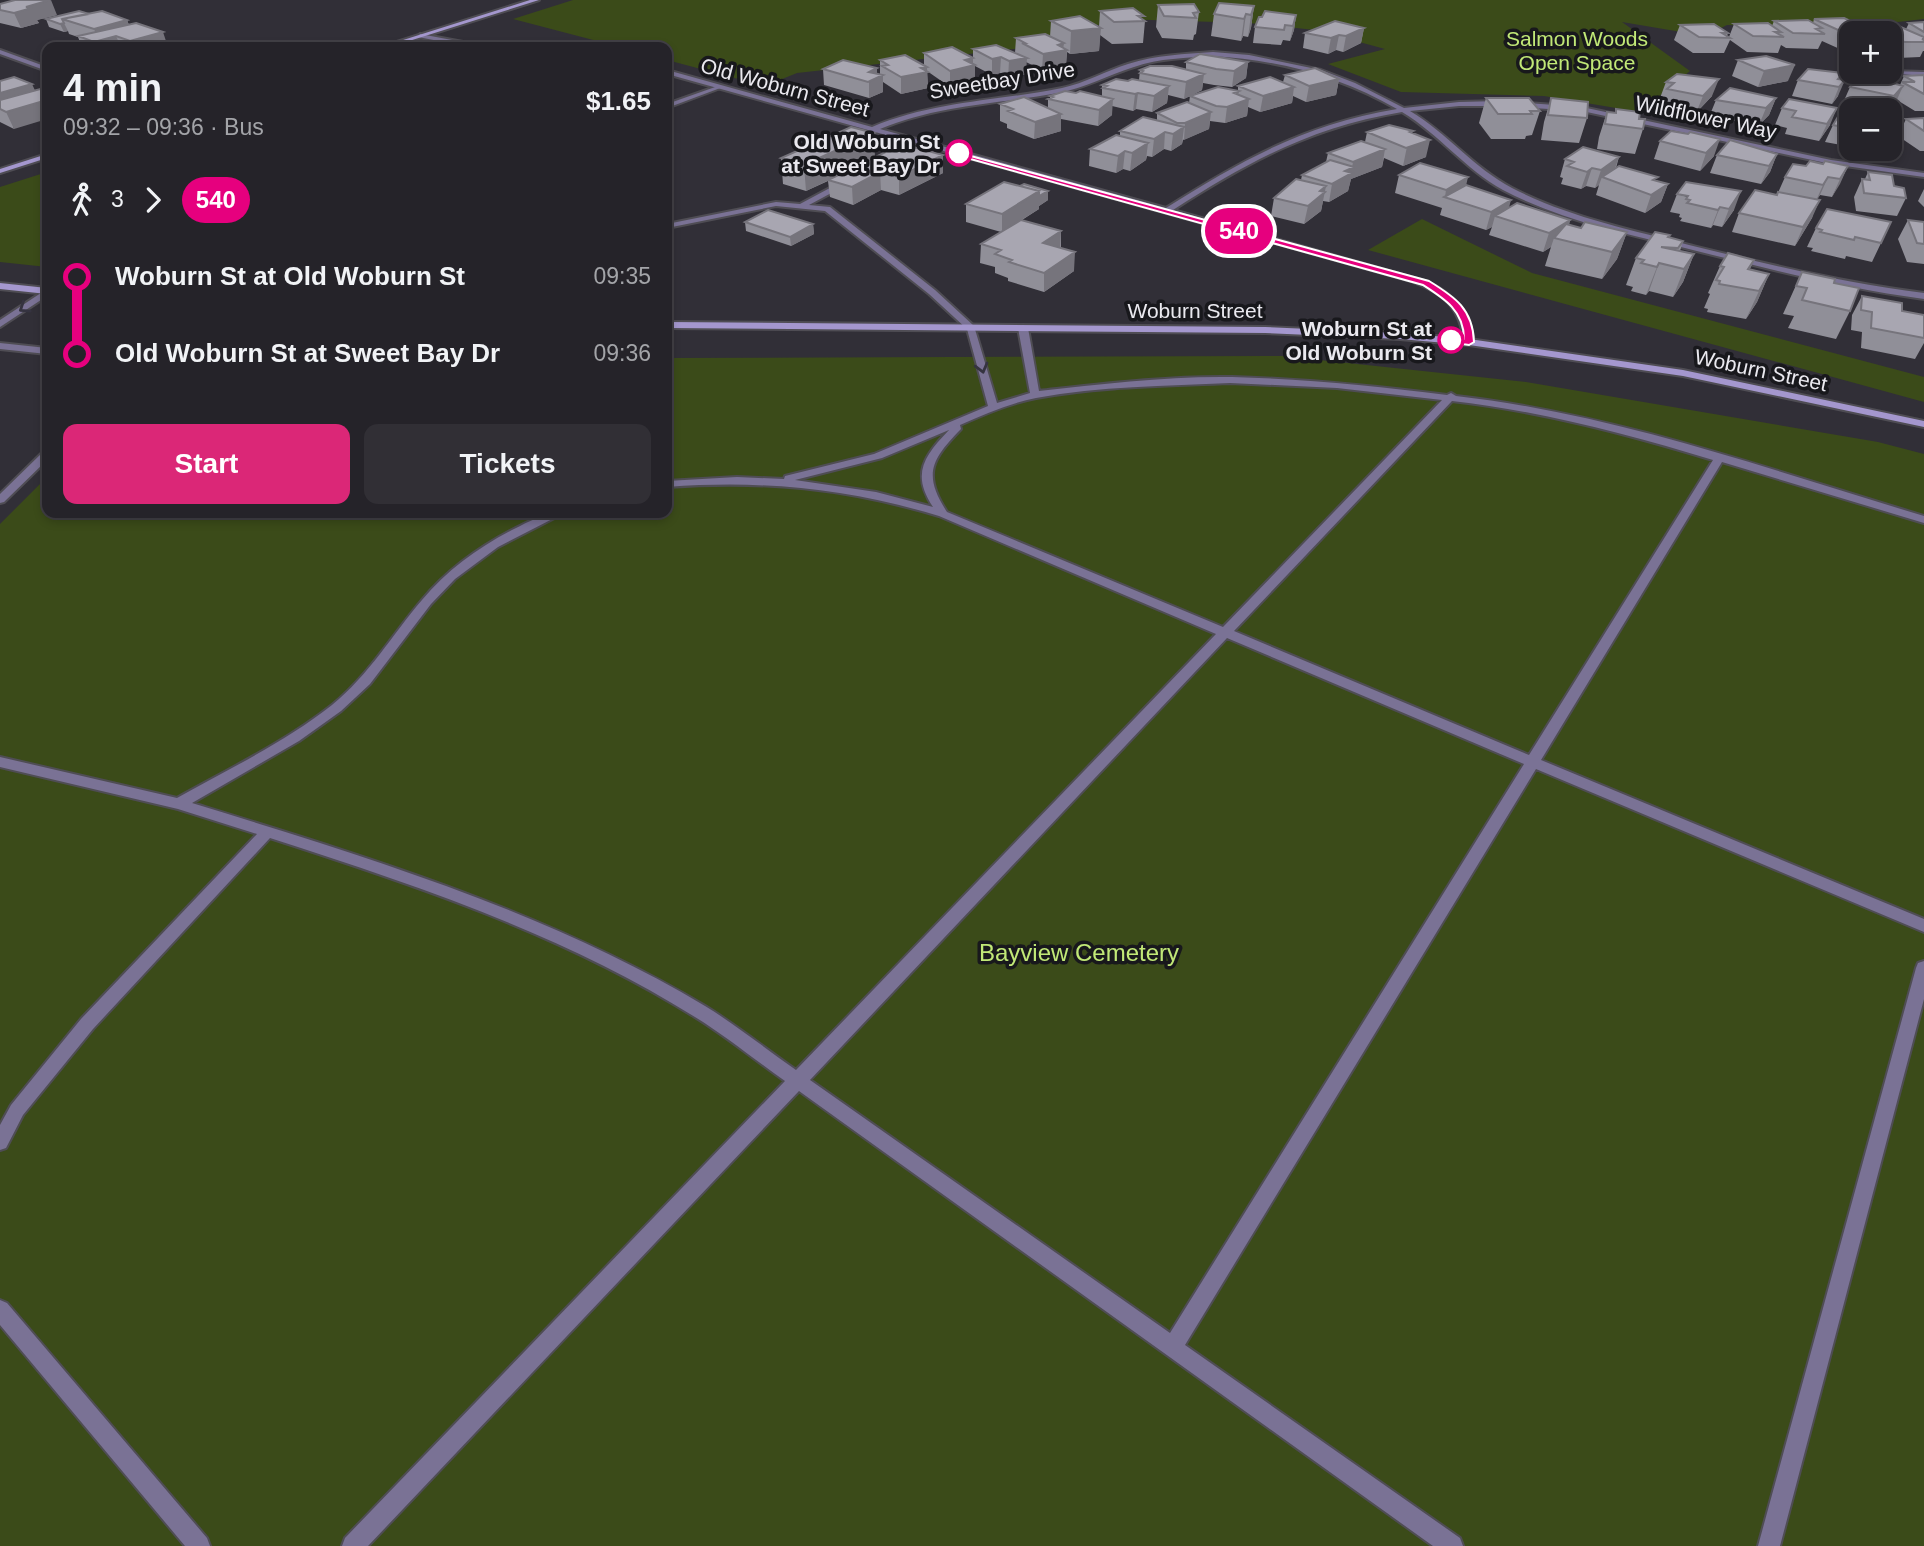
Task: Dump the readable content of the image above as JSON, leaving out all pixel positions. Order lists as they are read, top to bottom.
{
  "streets": {
    "street": [
      "Sweetbay Drive",
      "Old Woburn Street",
      "Wildflower Way",
      "Woburn Street"
    ]
  },
  "crossings": [
    ["Sweetbay Drive", "Old Woburn Street"],
    ["Sweetbay Drive", "Wildflower Way"],
    ["Old Woburn Street", "Wildflower Way"],
    ["Old Woburn Street", "Woburn Street"]
  ],
  "parks": ["Salmon Woods Open Space", "Bayview Cemetery"],
  "places": ["Old Woburn St at Sweet Bay Dr", "Woburn St at Old Woburn St"],
  "lines": ["bus line 540"],
  "page": {
    "on_map": "540",
    "map_buttons": ["+", "−"],
    "heading": ["4 min", "09:32 – 09:36 · Bus", "$1.65"],
    "legs": ["3", "540"],
    "list": [
      {
        "name": "Woburn St at Old Woburn St",
        "value": "09:35"
      },
      {
        "name": "Old Woburn St at Sweet Bay Dr",
        "value": "09:36"
      }
    ],
    "buttons": ["Start", "Tickets"]
  }
}
